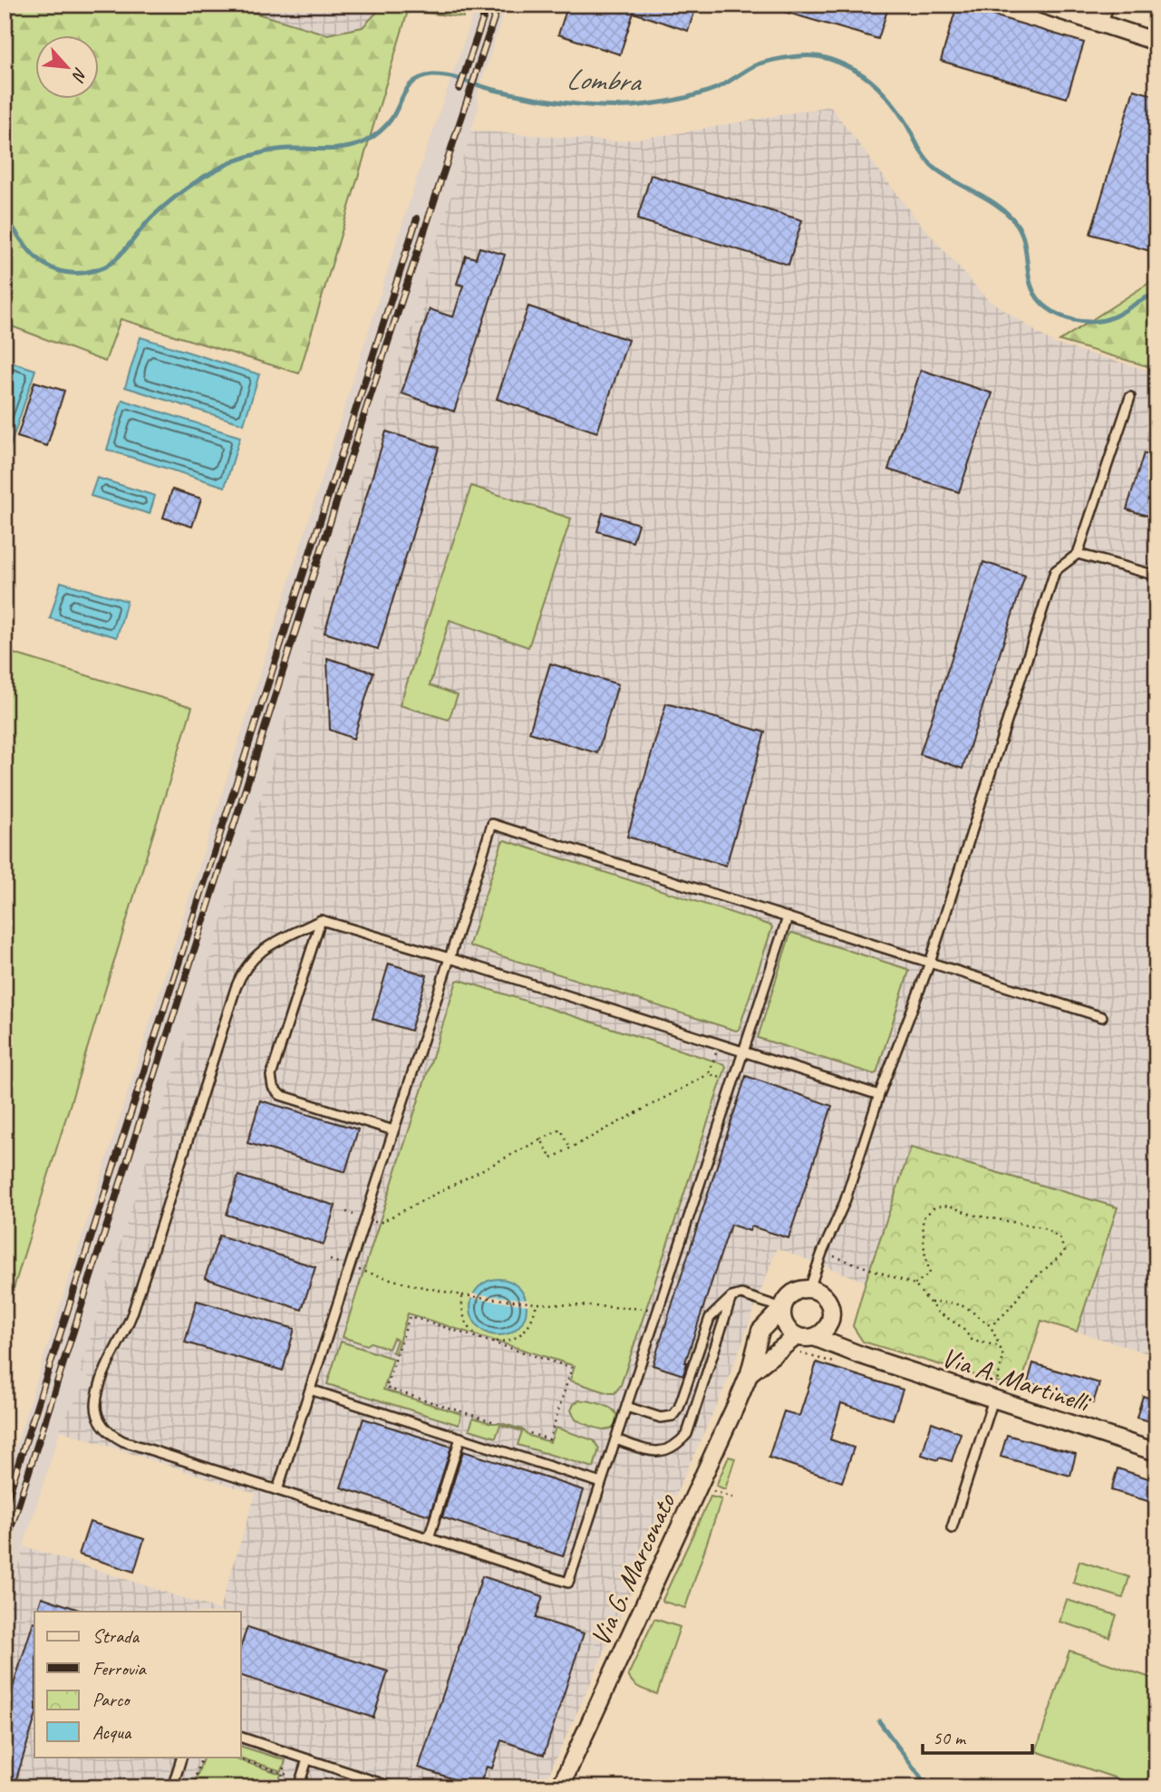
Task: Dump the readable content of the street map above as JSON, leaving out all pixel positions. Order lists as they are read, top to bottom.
{
  "streets": {
    "street": ["Via A. Martinelli", "Via G. Marconato"]
  },
  "crossings": [
    ["Via A. Martinelli", "Via G. Marconato"]
  ],
  "water": ["Lombra"],
  "legend": [
    "Strada",
    "Ferrovia",
    "Parco",
    "Acqua"
  ],
  "scale_bar": "50 m",
  "north": "bottom right"
}
